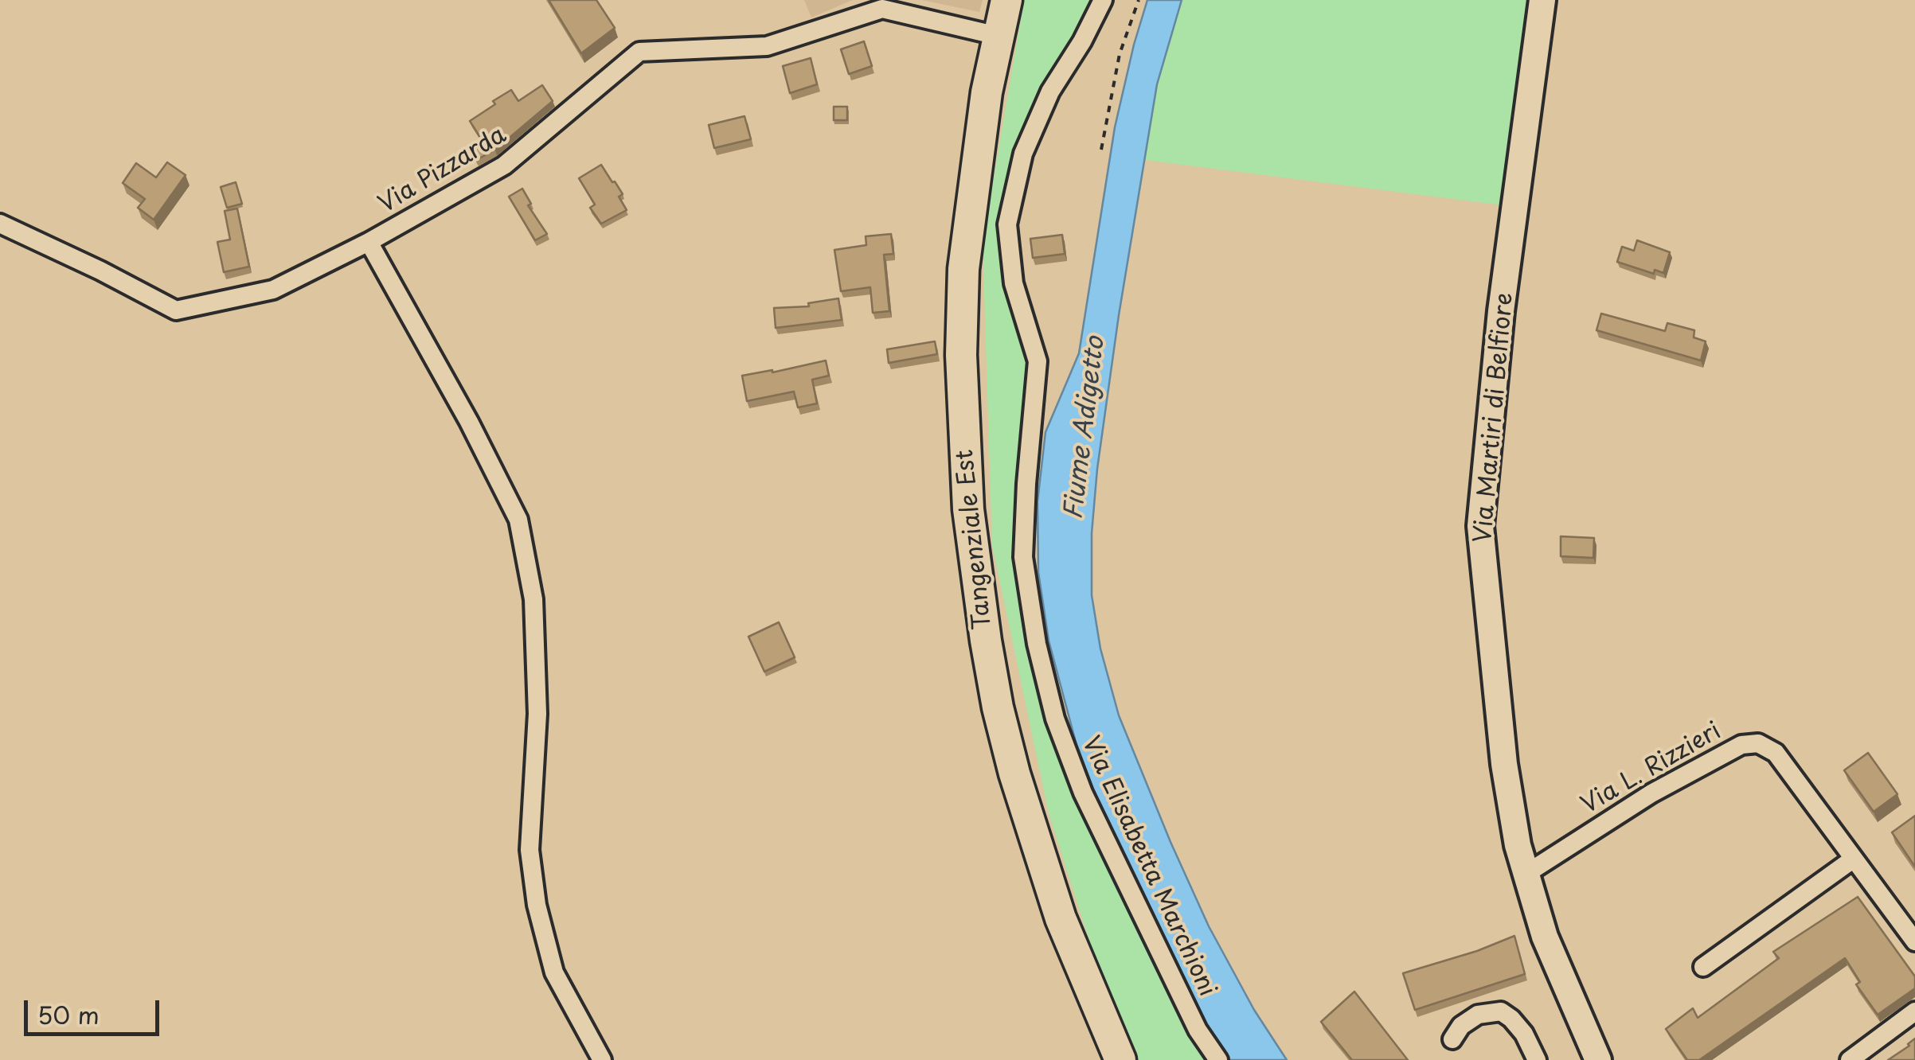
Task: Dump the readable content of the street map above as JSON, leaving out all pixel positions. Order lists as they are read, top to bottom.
{
  "streets": {
    "main road": ["Tangenziale Est"],
    "street": [
      "Via Pizzarda",
      "Via Martiri di Belfiore",
      "Via L. Rizzieri",
      "Via Elisabetta Marchioni"
    ]
  },
  "crossings": [
    ["Via Pizzarda", "Tangenziale Est"],
    ["Via Martiri di Belfiore", "Via L. Rizzieri"]
  ],
  "water": ["Fiume Adigetto"],
  "scale_bar": "50 m"
}
